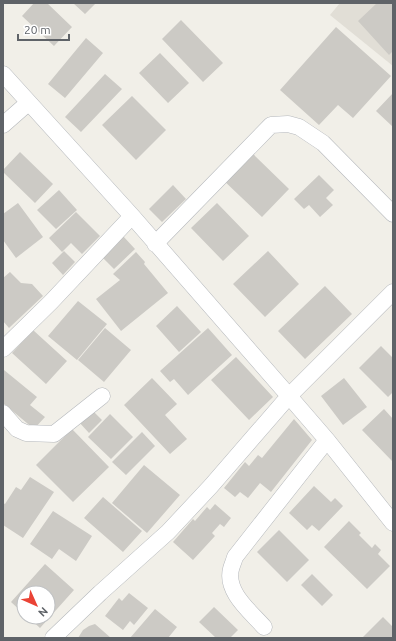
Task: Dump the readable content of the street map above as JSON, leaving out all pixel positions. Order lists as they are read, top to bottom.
{
  "scale_bar": "20 m",
  "north": "bottom right"
}
